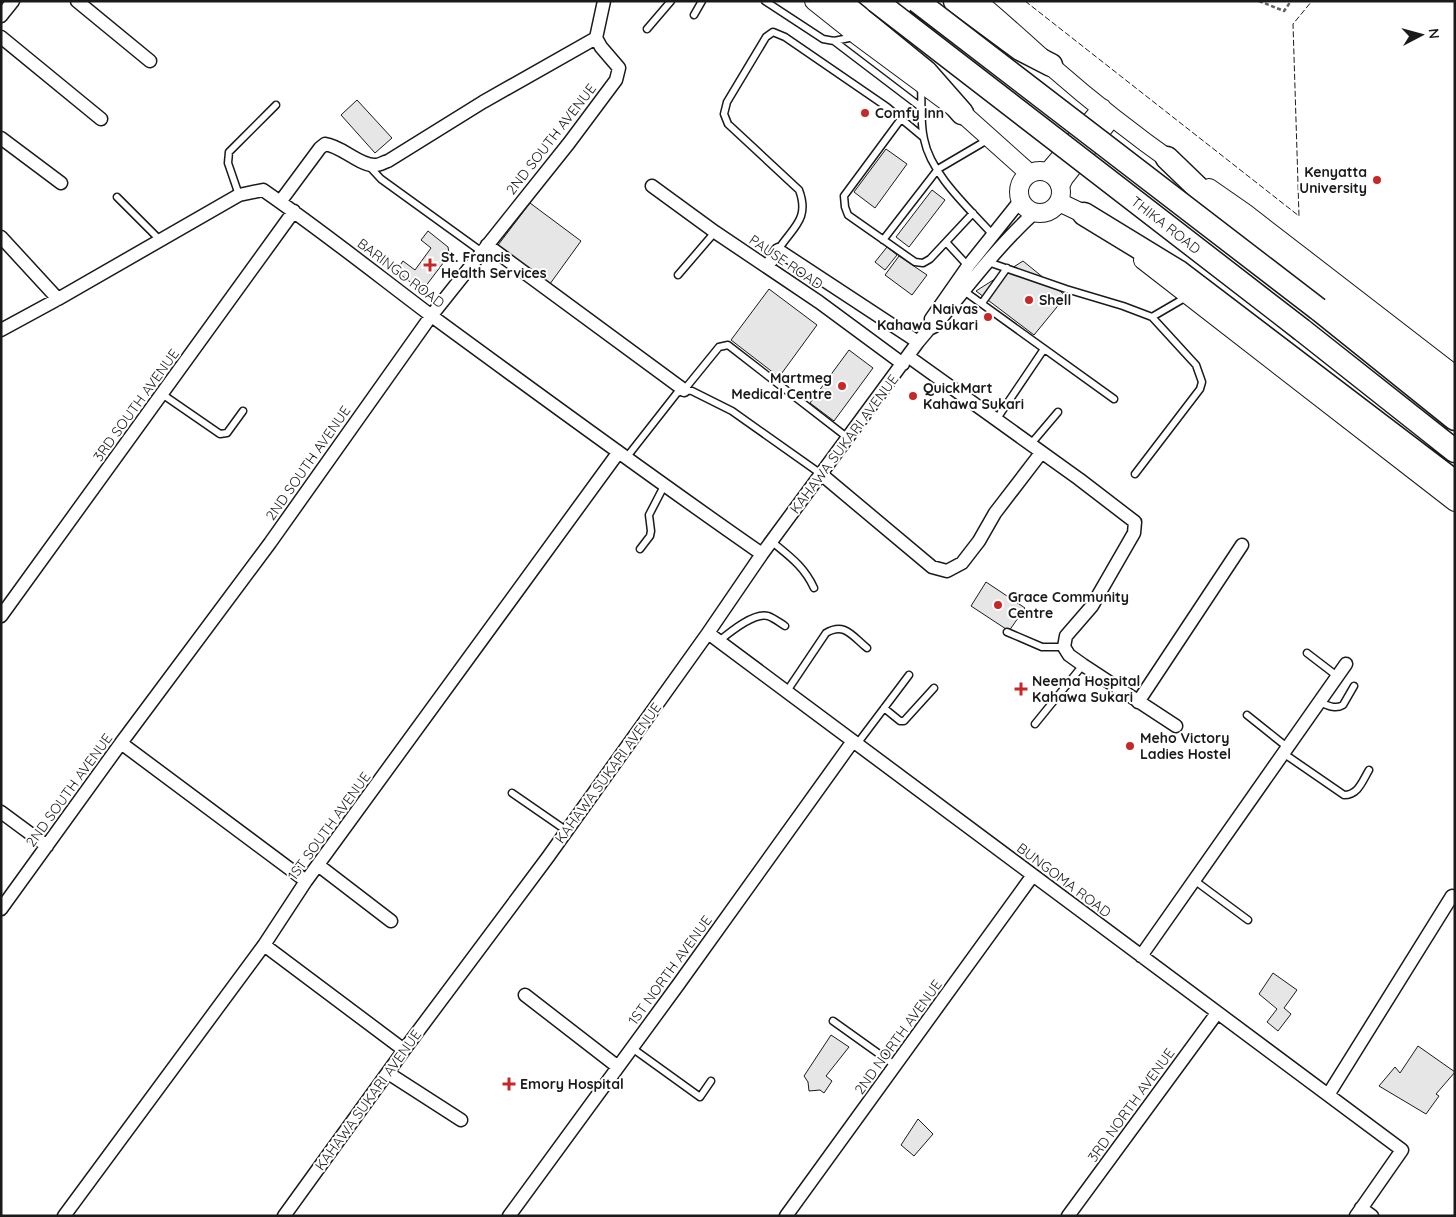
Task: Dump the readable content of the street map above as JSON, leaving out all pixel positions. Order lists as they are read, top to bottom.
{
  "streets": {
    "highway": ["THIKA ROAD"],
    "street": [
      "2ND SOUTH AVENUE",
      "PAUSE ROAD",
      "BARINGO ROAD",
      "3RD SOUTH AVENUE",
      "KAHAWA SUKARI AVENUE",
      "1ST SOUTH AVENUE",
      "BUNGOMA ROAD",
      "1ST NORTH AVENUE",
      "2ND NORTH AVENUE",
      "3RD NORTH AVENUE"
    ]
  },
  "crossings": [
    ["2ND SOUTH AVENUE", "BARINGO ROAD"],
    ["PAUSE ROAD", "KAHAWA SUKARI AVENUE"],
    ["BARINGO ROAD", "3RD SOUTH AVENUE"],
    ["BARINGO ROAD", "KAHAWA SUKARI AVENUE"],
    ["BARINGO ROAD", "1ST SOUTH AVENUE"],
    ["KAHAWA SUKARI AVENUE", "BUNGOMA ROAD"],
    ["BUNGOMA ROAD", "1ST NORTH AVENUE"],
    ["BUNGOMA ROAD", "2ND NORTH AVENUE"],
    ["BUNGOMA ROAD", "3RD NORTH AVENUE"]
  ],
  "places": {
    "other": [
      "Comfy Inn",
      "Kenyatta University",
      "Shell",
      "Naivas Kahawa Sukari",
      "Martmeg Medical Centre",
      "QuickMart Kahawa Sukari",
      "Grace Community Centre",
      "Meho Victory Ladies Hostel"
    ],
    "health": ["St. Francis Health Services", "Neema Hospital Kahawa Sukari", "Emory Hospital"]
  },
  "north": "right"
}
